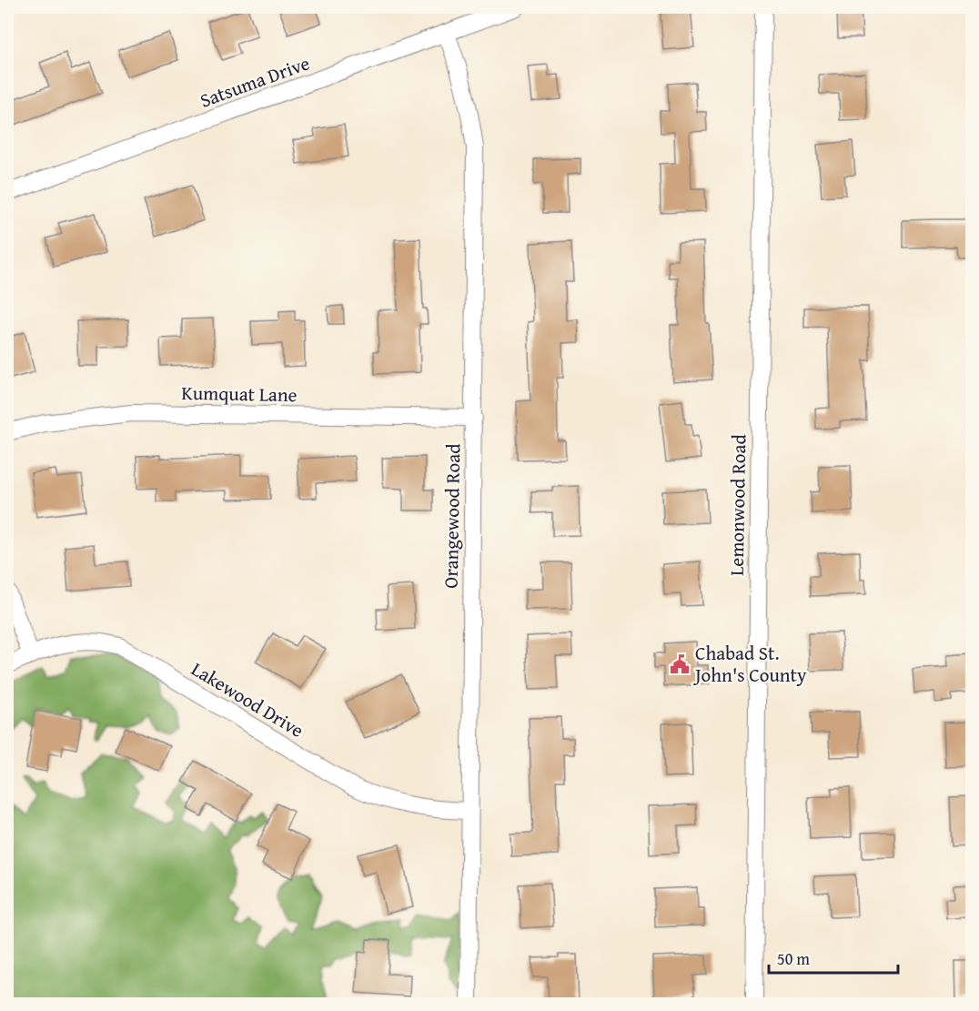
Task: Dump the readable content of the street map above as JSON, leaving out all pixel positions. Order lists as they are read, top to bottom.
{
  "streets": {
    "street": [
      "Satsuma Drive",
      "Kumquat Lane",
      "Lemonwood Road",
      "Orangewood Road",
      "Lakewood Drive"
    ]
  },
  "crossings": [
    ["Satsuma Drive", "Orangewood Road"],
    ["Kumquat Lane", "Orangewood Road"],
    ["Orangewood Road", "Lakewood Drive"]
  ],
  "places": {
    "public building": ["Chabad St. John's County"]
  },
  "scale_bar": "50 m"
}
